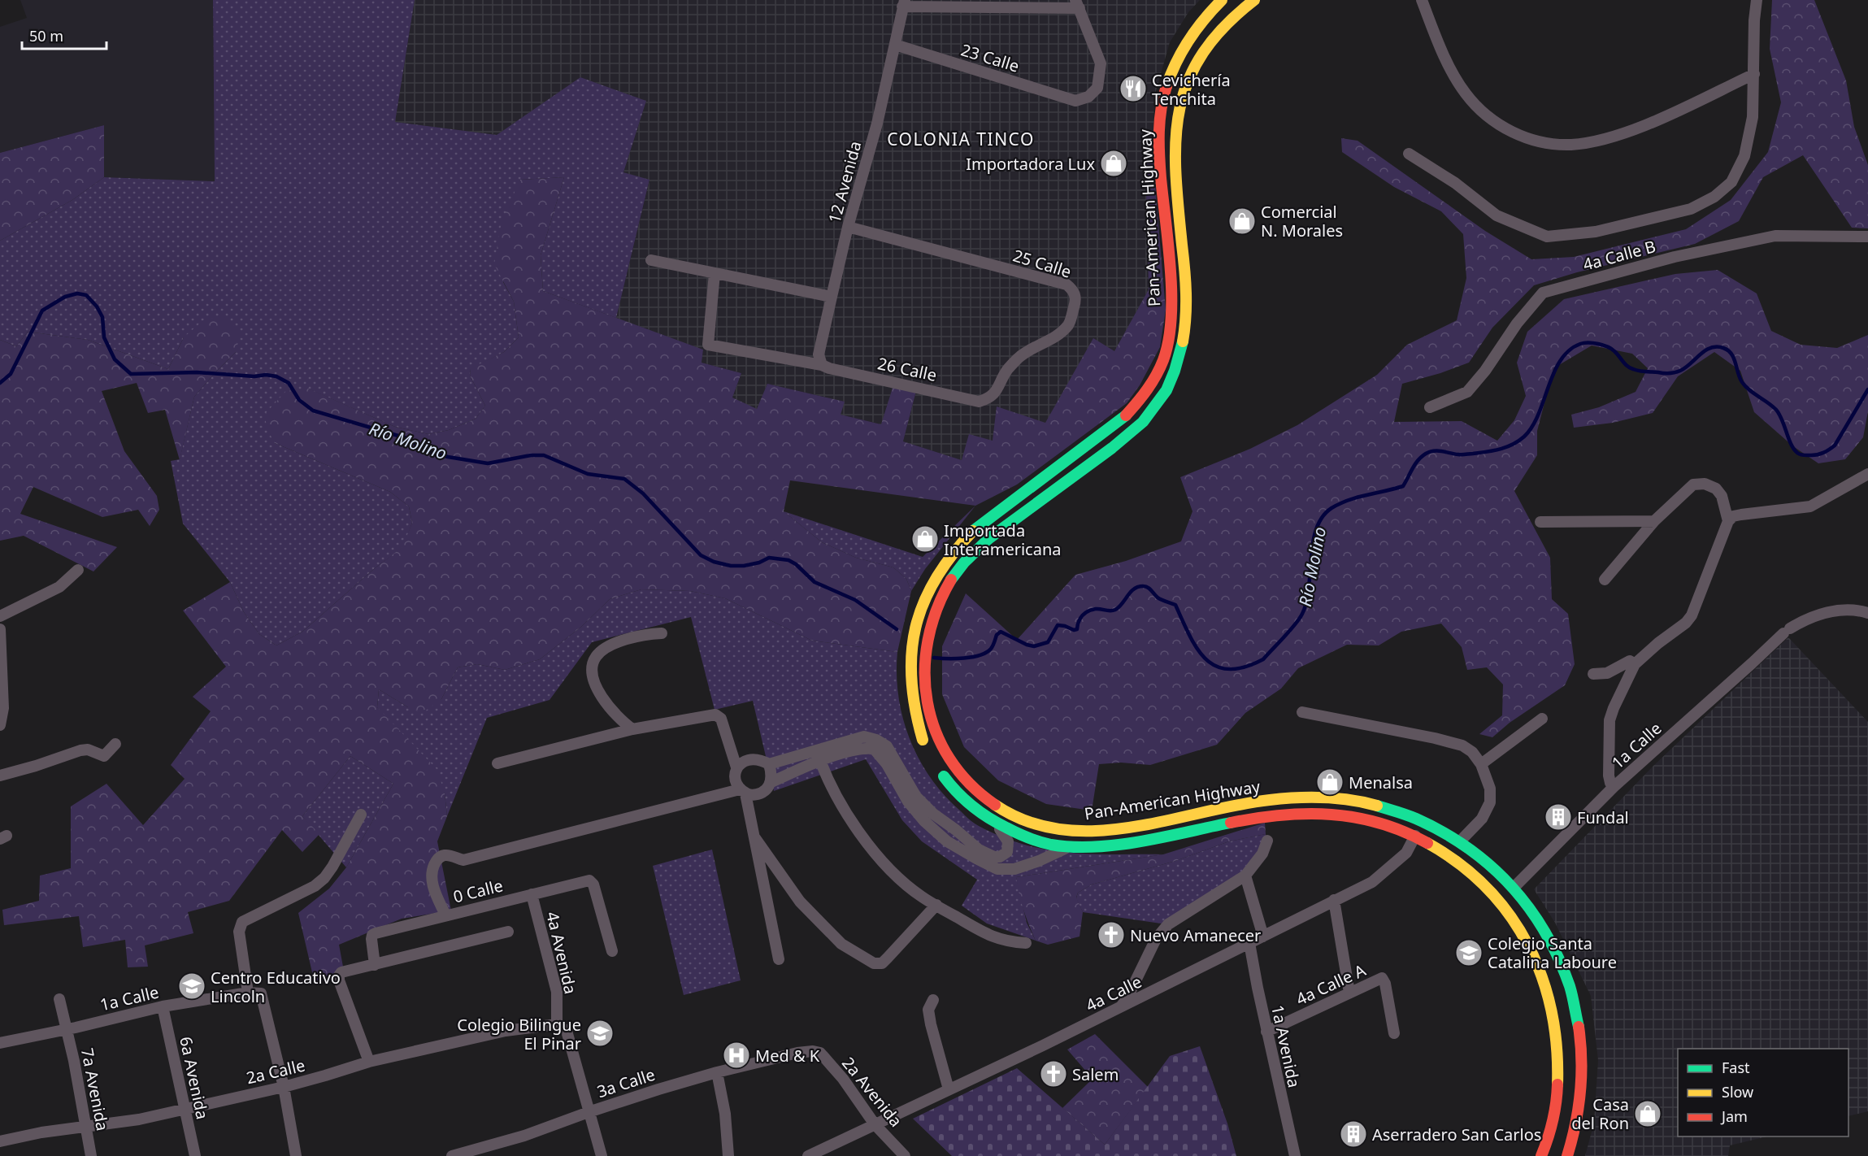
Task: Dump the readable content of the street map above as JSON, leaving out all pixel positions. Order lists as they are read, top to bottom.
{
  "streets": {
    "highway": ["Pan-American Highway"],
    "street": [
      "23 Calle",
      "12 Avenida",
      "4a Calle B",
      "25 Calle",
      "26 Calle",
      "1a Calle",
      "0 Calle",
      "4a Avenida",
      "4a Calle A",
      "4a Calle",
      "1a Avenida",
      "2a Calle",
      "6a Avenida",
      "3a Calle",
      "7a Avenida",
      "2a Avenida"
    ]
  },
  "crossings": [
    ["23 Calle", "12 Avenida"],
    ["12 Avenida", "25 Calle"],
    ["12 Avenida", "26 Calle"],
    ["Pan-American Highway", "1a Calle"],
    ["Pan-American Highway", "4a Calle"],
    ["25 Calle", "26 Calle"],
    ["1a Calle", "6a Avenida"],
    ["1a Calle", "7a Avenida"],
    ["0 Calle", "4a Avenida"],
    ["4a Avenida", "2a Calle"],
    ["4a Calle A", "1a Avenida"],
    ["4a Calle", "1a Avenida"],
    ["4a Calle", "2a Avenida"],
    ["2a Calle", "6a Avenida"],
    ["2a Calle", "7a Avenida"],
    ["3a Calle", "2a Avenida"]
  ],
  "districts": ["COLONIA TINCO"],
  "water": ["Río Molino"],
  "places": {
    "restaurant": ["Cevichería Tenchita"],
    "shop": [
      "Importadora Lux",
      "Comercial N. Morales",
      "Importada Interamericana",
      "Menalsa",
      "Casa del Ron"
    ],
    "building": ["Fundal", "Aserradero San Carlos"],
    "church": ["Nuevo Amanecer", "Salem"],
    "school or university": ["Colegio Santa Catalina Laboure", "Centro Educativo Lincoln", "Colegio Bilingue El Pinar"],
    "hospital": ["Med & K"]
  },
  "legend": ["Fast", "Slow", "Jam"],
  "scale_bar": "50 m"
}
